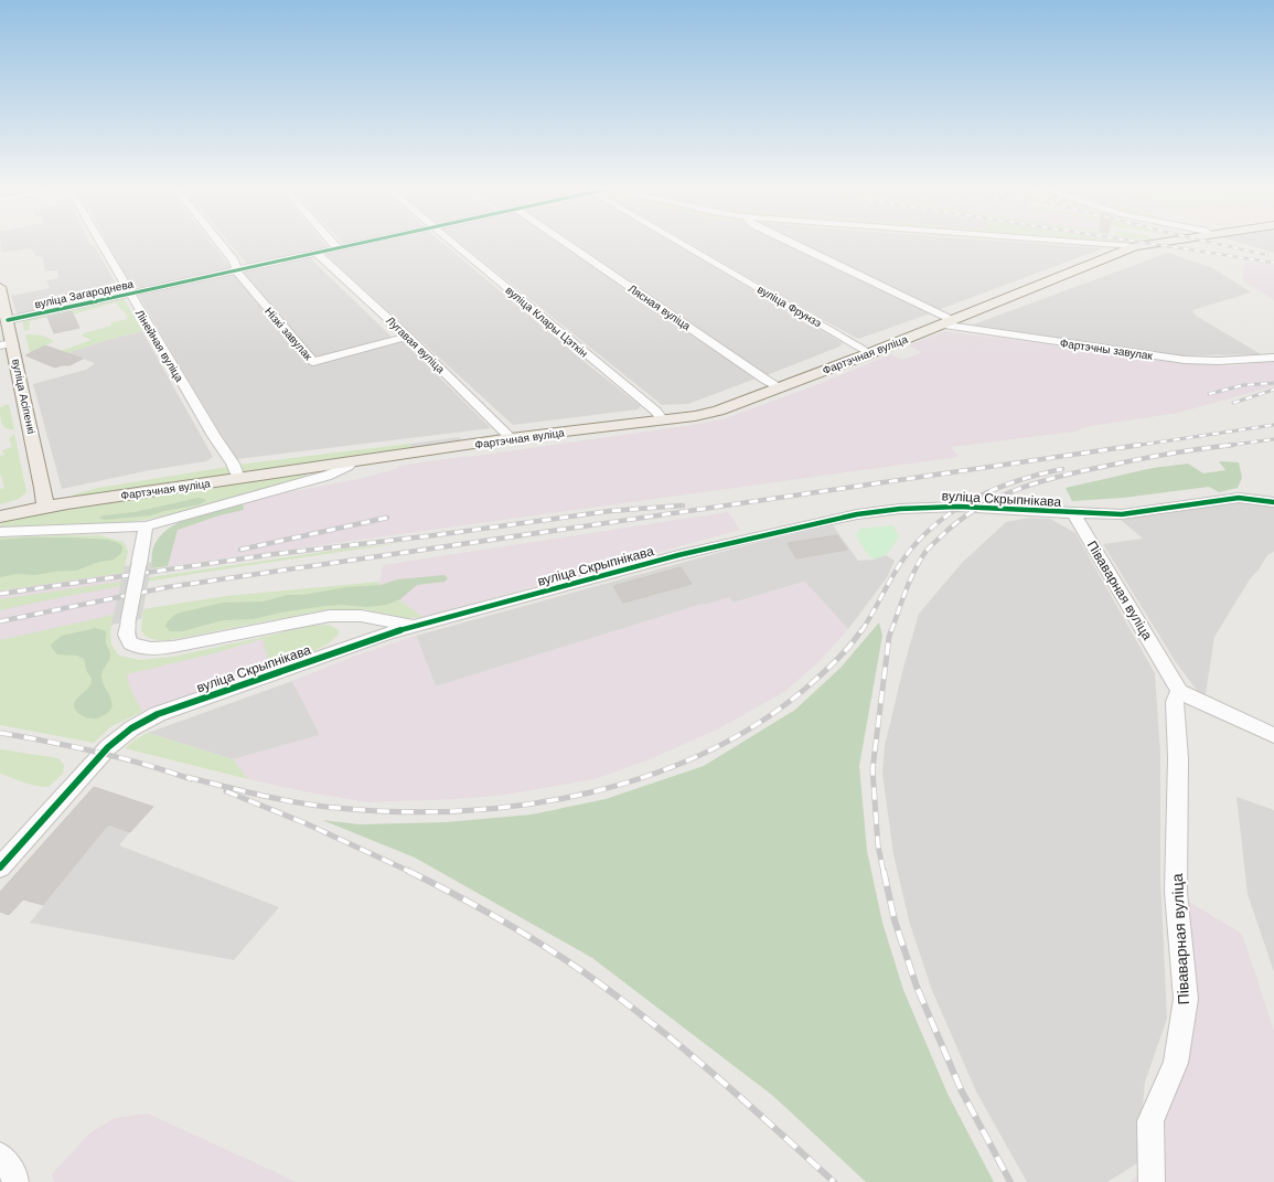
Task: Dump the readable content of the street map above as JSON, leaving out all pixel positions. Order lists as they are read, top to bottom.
{
  "streets": {
    "main road": ["Фартэчная вуліца", "вуліца Асіпенкі"],
    "street": [
      "вуліца Загароднева",
      "вуліца Фрунзэ",
      "Лясная вуліца",
      "вуліца Клары Цэткін",
      "Нізкі завулак",
      "Лугавая вуліца",
      "Лінейная вуліца",
      "Фартэчны завулак",
      "вуліца Скрыпнікава",
      "Піваварная вуліца"
    ]
  },
  "crossings": [
    ["вуліца Загароднева", "Нізкі завулак"],
    ["вуліца Загароднева", "Лугавая вуліца"],
    ["вуліца Загароднева", "Лінейная вуліца"],
    ["вуліца Загароднева", "вуліца Асіпенкі"],
    ["вуліца Фрунзэ", "Фартэчная вуліца"],
    ["Лясная вуліца", "Фартэчная вуліца"],
    ["вуліца Клары Цэткін", "Фартэчная вуліца"],
    ["Нізкі завулак", "Лугавая вуліца"],
    ["Лугавая вуліца", "Фартэчная вуліца"],
    ["Лінейная вуліца", "Фартэчная вуліца"],
    ["Фартэчны завулак", "Фартэчная вуліца"],
    ["Фартэчная вуліца", "вуліца Асіпенкі"],
    ["вуліца Скрыпнікава", "Піваварная вуліца"]
  ]
}
